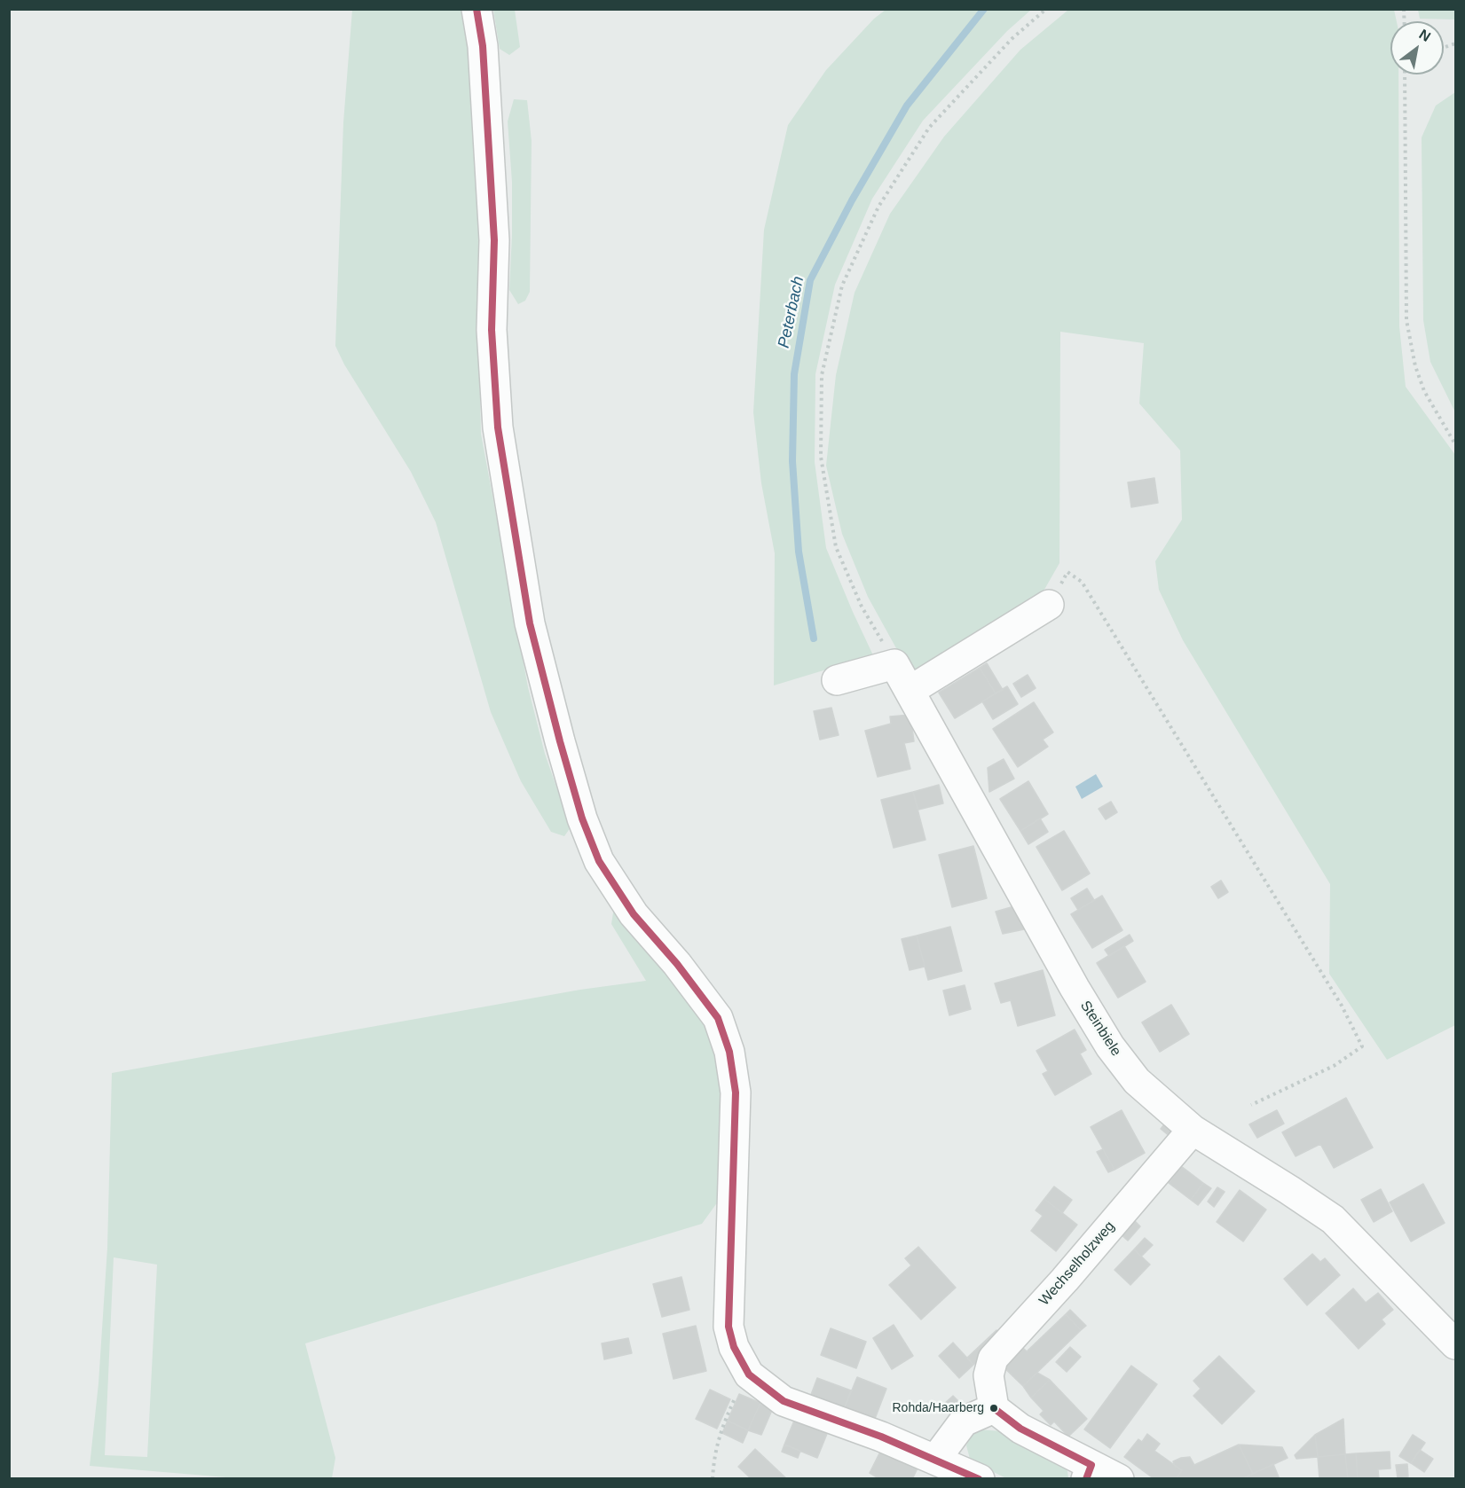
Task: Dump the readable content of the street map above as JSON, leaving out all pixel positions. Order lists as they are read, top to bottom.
{
  "streets": {
    "street": ["Steinbiele", "Wechselholzweg"]
  },
  "crossings": [
    ["Steinbiele", "Wechselholzweg"]
  ],
  "water": ["Peterbach"],
  "places": ["Rohda/Haarberg"],
  "north": "top right"
}
